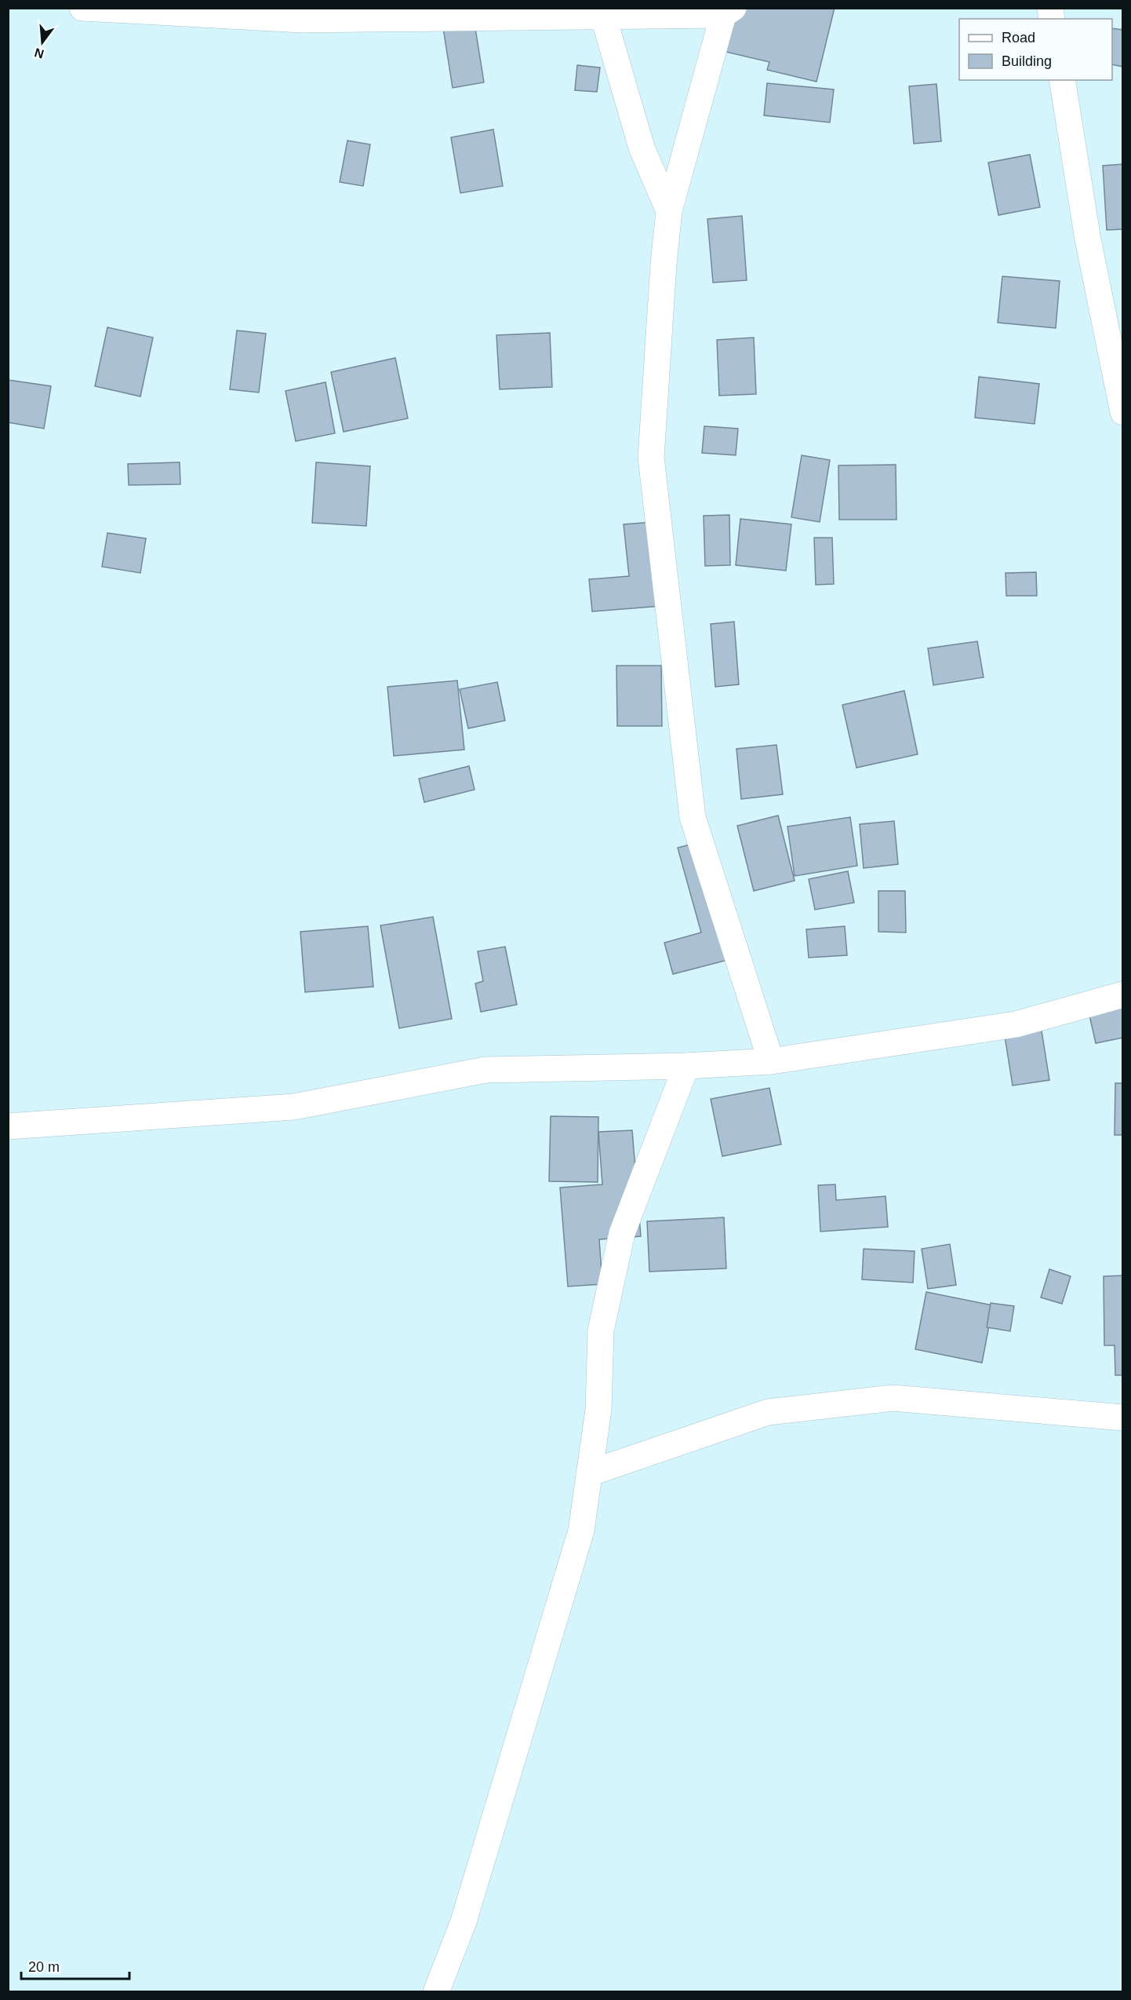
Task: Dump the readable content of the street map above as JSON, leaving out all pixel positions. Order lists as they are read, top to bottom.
{
  "legend": ["Road", "Building"],
  "scale_bar": "20 m",
  "north": "bottom"
}
